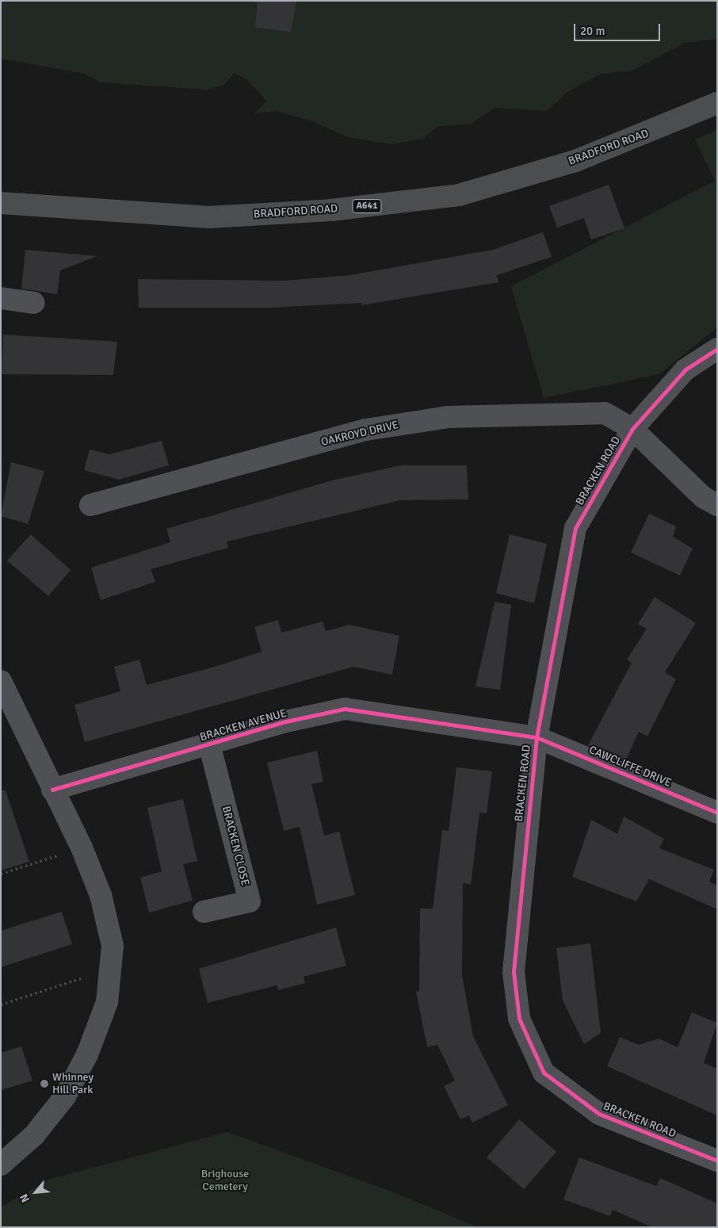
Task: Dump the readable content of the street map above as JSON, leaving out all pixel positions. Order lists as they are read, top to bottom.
{
  "streets": {
    "main road": ["BRADFORD ROAD", "A641"],
    "street": [
      "OAKROYD DRIVE",
      "BRACKEN ROAD",
      "BRACKEN AVENUE",
      "CAWCLIFFE DRIVE",
      "BRACKEN CLOSE"
    ]
  },
  "crossings": [
    ["OAKROYD DRIVE", "BRACKEN ROAD"],
    ["BRACKEN ROAD", "BRACKEN AVENUE"],
    ["BRACKEN ROAD", "CAWCLIFFE DRIVE"],
    ["BRACKEN AVENUE", "CAWCLIFFE DRIVE"],
    ["BRACKEN AVENUE", "BRACKEN CLOSE"]
  ],
  "parks": ["Brighouse Cemetery"],
  "places": ["Whinney Hill Park"],
  "scale_bar": "20 m",
  "north": "bottom left"
}
